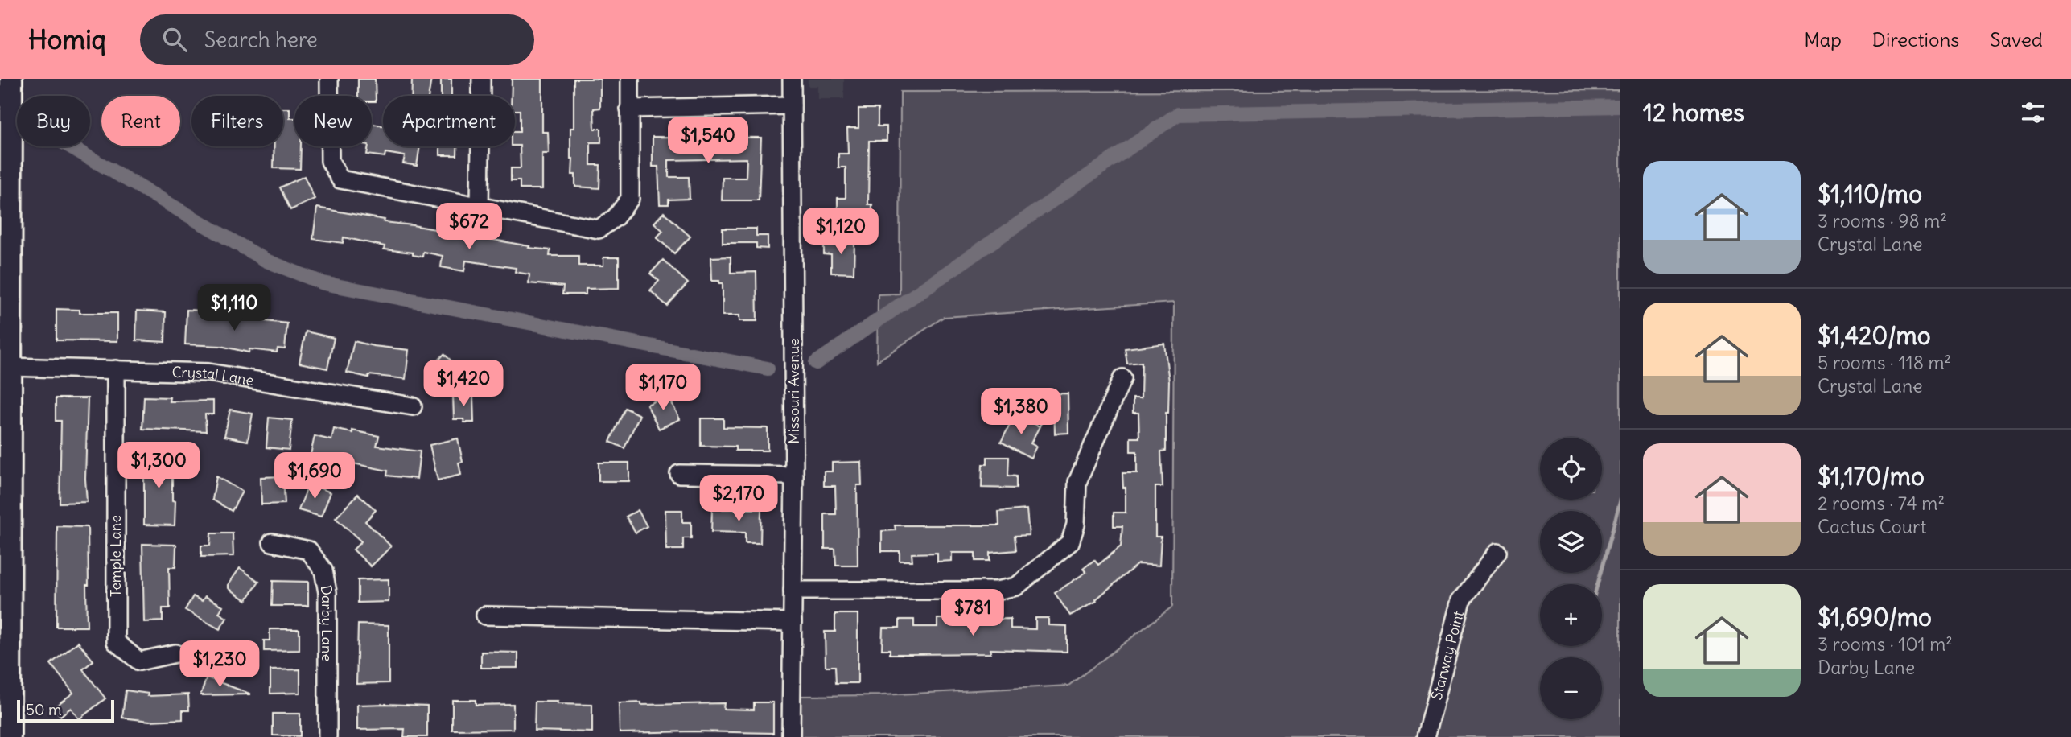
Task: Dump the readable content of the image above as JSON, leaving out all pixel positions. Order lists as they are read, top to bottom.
{
  "streets": {
    "street": [
      "Crystal Lane",
      "Missouri Avenue",
      "Temple Lane",
      "Darby Lane",
      "Starway Point"
    ]
  },
  "crossings": [
    ["Crystal Lane", "Temple Lane"]
  ],
  "scale_bar": "50 m",
  "page": {
    "header": "Homiq",
    "search": "Search here",
    "nav": ["Map", "Directions", "Saved"],
    "heading": "12 homes",
    "chip": [
      "Buy",
      "Rent",
      "Filters",
      "New",
      "Apartment"
    ],
    "price": [
      "$1,540",
      "$672",
      "$1,120",
      "$1,110",
      "$1,420",
      "$1,170",
      "$1,380",
      "$1,300",
      "$1,690",
      "$2,170",
      "$781",
      "$1,230"
    ],
    "list": [
      {
        "name": "$1,110/mo",
        "note": "3 rooms · 98 m² · Crystal Lane"
      },
      {
        "name": "$1,420/mo",
        "note": "5 rooms · 118 m² · Crystal Lane"
      },
      {
        "name": "$1,170/mo",
        "note": "2 rooms · 74 m² · Cactus Court"
      },
      {
        "name": "$1,690/mo",
        "note": "3 rooms · 101 m² · Darby Lane"
      }
    ],
    "map_buttons": ["+", "−"],
    "scale": "50 m"
  }
}
